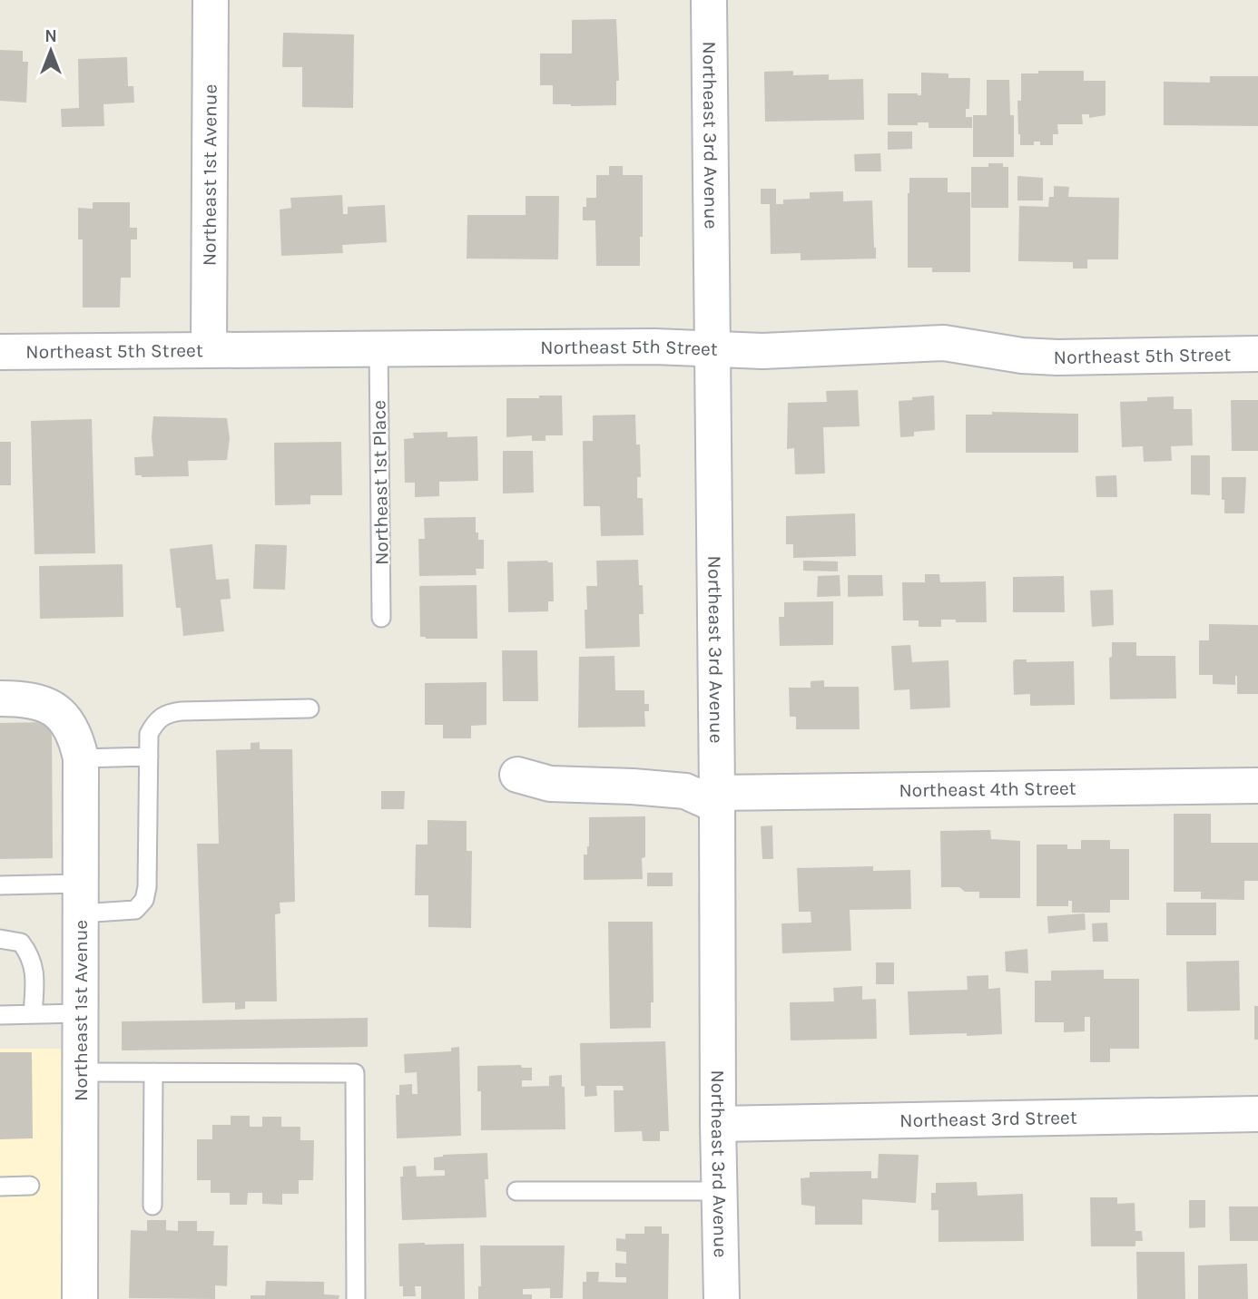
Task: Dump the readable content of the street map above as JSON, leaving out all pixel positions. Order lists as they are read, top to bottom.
{
  "streets": {
    "street": [
      "Northeast 3rd Avenue",
      "Northeast 1st Avenue",
      "Northeast 5th Street",
      "Northeast 4th Street",
      "Northeast 3rd Street"
    ],
    "lane": ["Northeast 1st Place"]
  },
  "crossings": [
    ["Northeast 3rd Avenue", "Northeast 5th Street"],
    ["Northeast 3rd Avenue", "Northeast 4th Street"],
    ["Northeast 3rd Avenue", "Northeast 3rd Street"],
    ["Northeast 1st Avenue", "Northeast 5th Street"],
    ["Northeast 5th Street", "Northeast 1st Place"]
  ],
  "north": "top"
}
